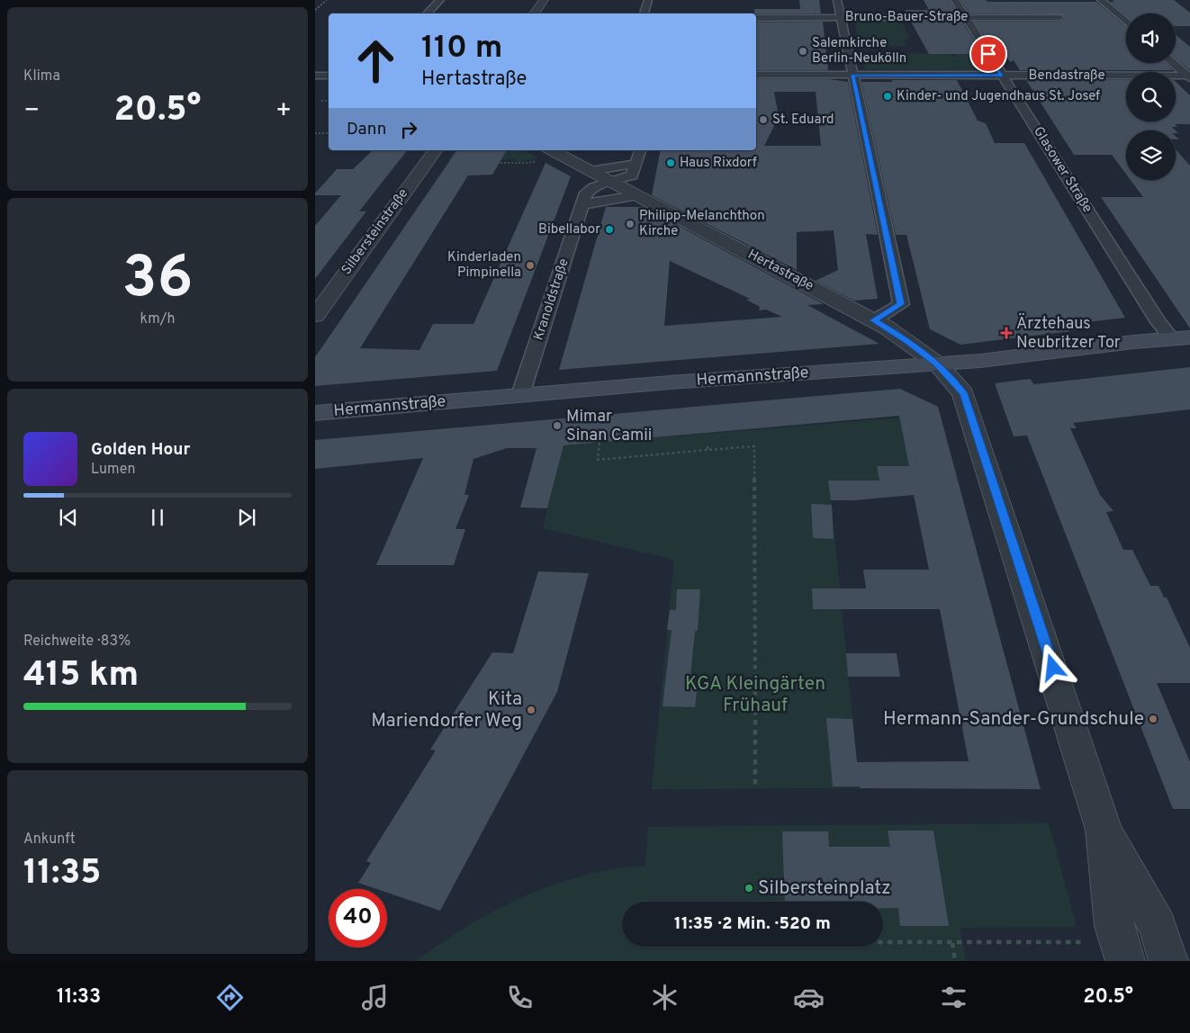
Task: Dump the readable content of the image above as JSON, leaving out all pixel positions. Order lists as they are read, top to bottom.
{
  "streets": {
    "main road": ["Hermannstraße"],
    "street": [
      "Bruno-Bauer-Straße",
      "Bendastraße",
      "Glasower Straße",
      "Silbersteinstraße",
      "Hertastraße",
      "Kranoldstraße"
    ]
  },
  "crossings": [
    ["Bruno-Bauer-Straße", "Glasower Straße"],
    ["Bendastraße", "Glasower Straße"],
    ["Glasower Straße", "Hermannstraße"],
    ["Hertastraße", "Kranoldstraße"],
    ["Hertastraße", "Hermannstraße"],
    ["Kranoldstraße", "Hermannstraße"]
  ],
  "parks": ["KGA Kleingärten Frühauf"],
  "places": {
    "other": [
      "Salemkirche Berlin-Neukölln",
      "Kinder- und Jugendhaus St. Josef",
      "St. Eduard",
      "Haus Rixdorf",
      "Philipp-Melanchthon Kirche",
      "Bibellabor",
      "Kinderladen Pimpinella",
      "Mimar Sinan Camii",
      "Kita Mariendorfer Weg",
      "Hermann-Sander-Grundschule",
      "Silbersteinplatz"
    ],
    "health": ["Ärztehaus Neubritzer Tor"]
  },
  "page": {
    "tile": [
      "Klima",
      ["36", "km/h"],
      ["Reichweite · 83%", "415 km"],
      ["Ankunft", "11:35"]
    ],
    "turn": ["110 m", "Hertastraße"],
    "heat": ["−", "20.5°", "+"],
    "then": "Dann",
    "song": ["Golden Hour", "Lumen"],
    "limit": "40",
    "trip": "11:35 · 2 Min. · 520 m",
    "tabs": ["11:33", "20.5°"]
  }
}
